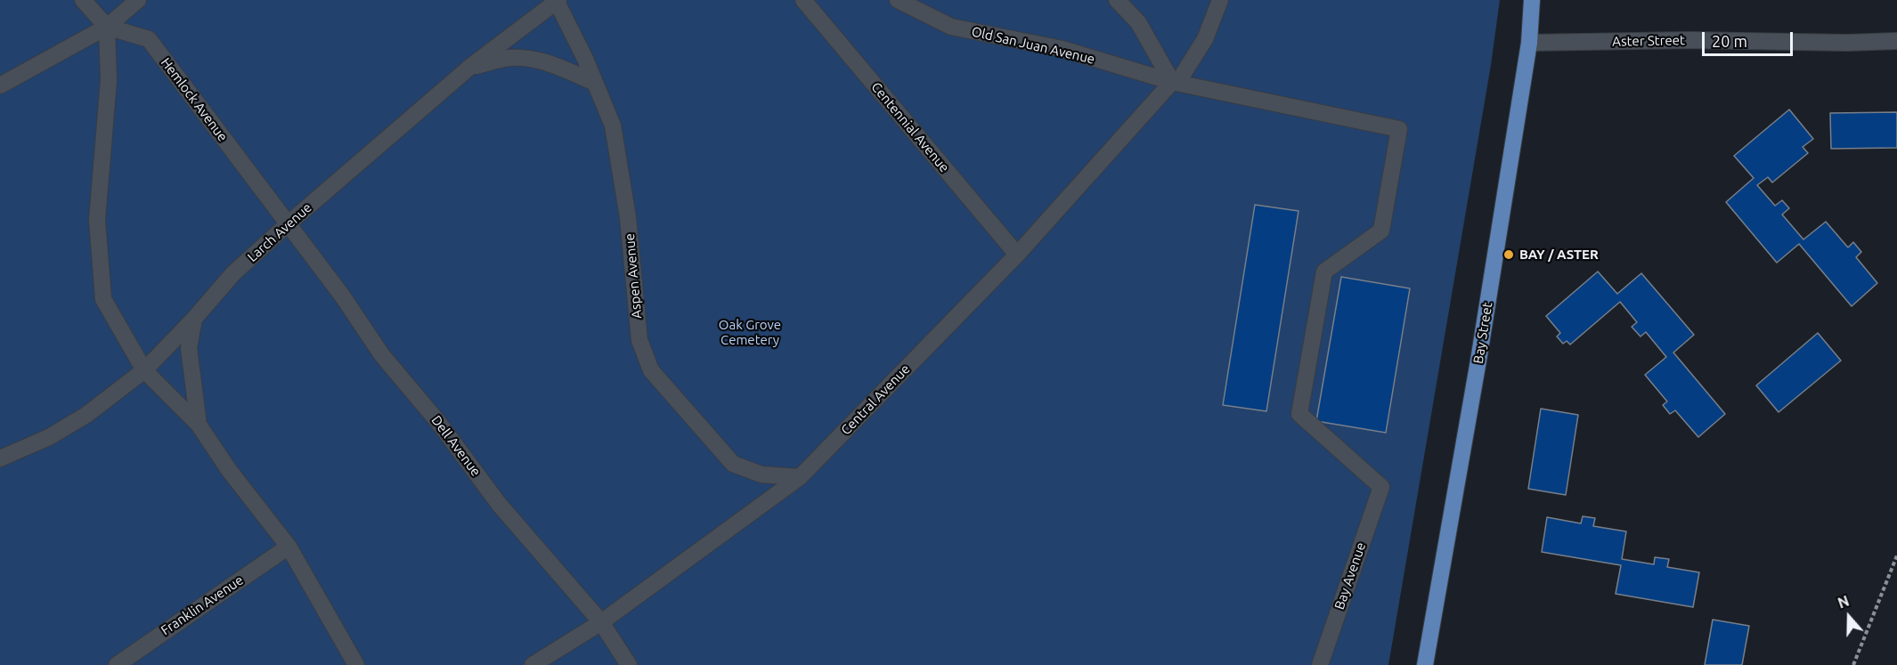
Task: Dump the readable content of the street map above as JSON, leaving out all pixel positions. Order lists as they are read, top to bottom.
{
  "streets": {
    "main road": ["Bay Street"],
    "street": [
      "Aster Street",
      "Old San Juan Avenue",
      "Hemlock Avenue",
      "Centennial Avenue",
      "Larch Avenue",
      "Aspen Avenue",
      "Central Avenue",
      "Dell Avenue",
      "Bay Avenue",
      "Franklin Avenue"
    ]
  },
  "crossings": [
    ["Aster Street", "Bay Street"],
    ["Old San Juan Avenue", "Central Avenue"],
    ["Old San Juan Avenue", "Bay Avenue"],
    ["Hemlock Avenue", "Larch Avenue"],
    ["Hemlock Avenue", "Dell Avenue"],
    ["Centennial Avenue", "Central Avenue"],
    ["Larch Avenue", "Aspen Avenue"],
    ["Larch Avenue", "Dell Avenue"],
    ["Aspen Avenue", "Central Avenue"],
    ["Central Avenue", "Dell Avenue"]
  ],
  "parks": ["Oak Grove Cemetery"],
  "places": ["BAY / ASTER"],
  "scale_bar": "20 m",
  "north": "top"
}
